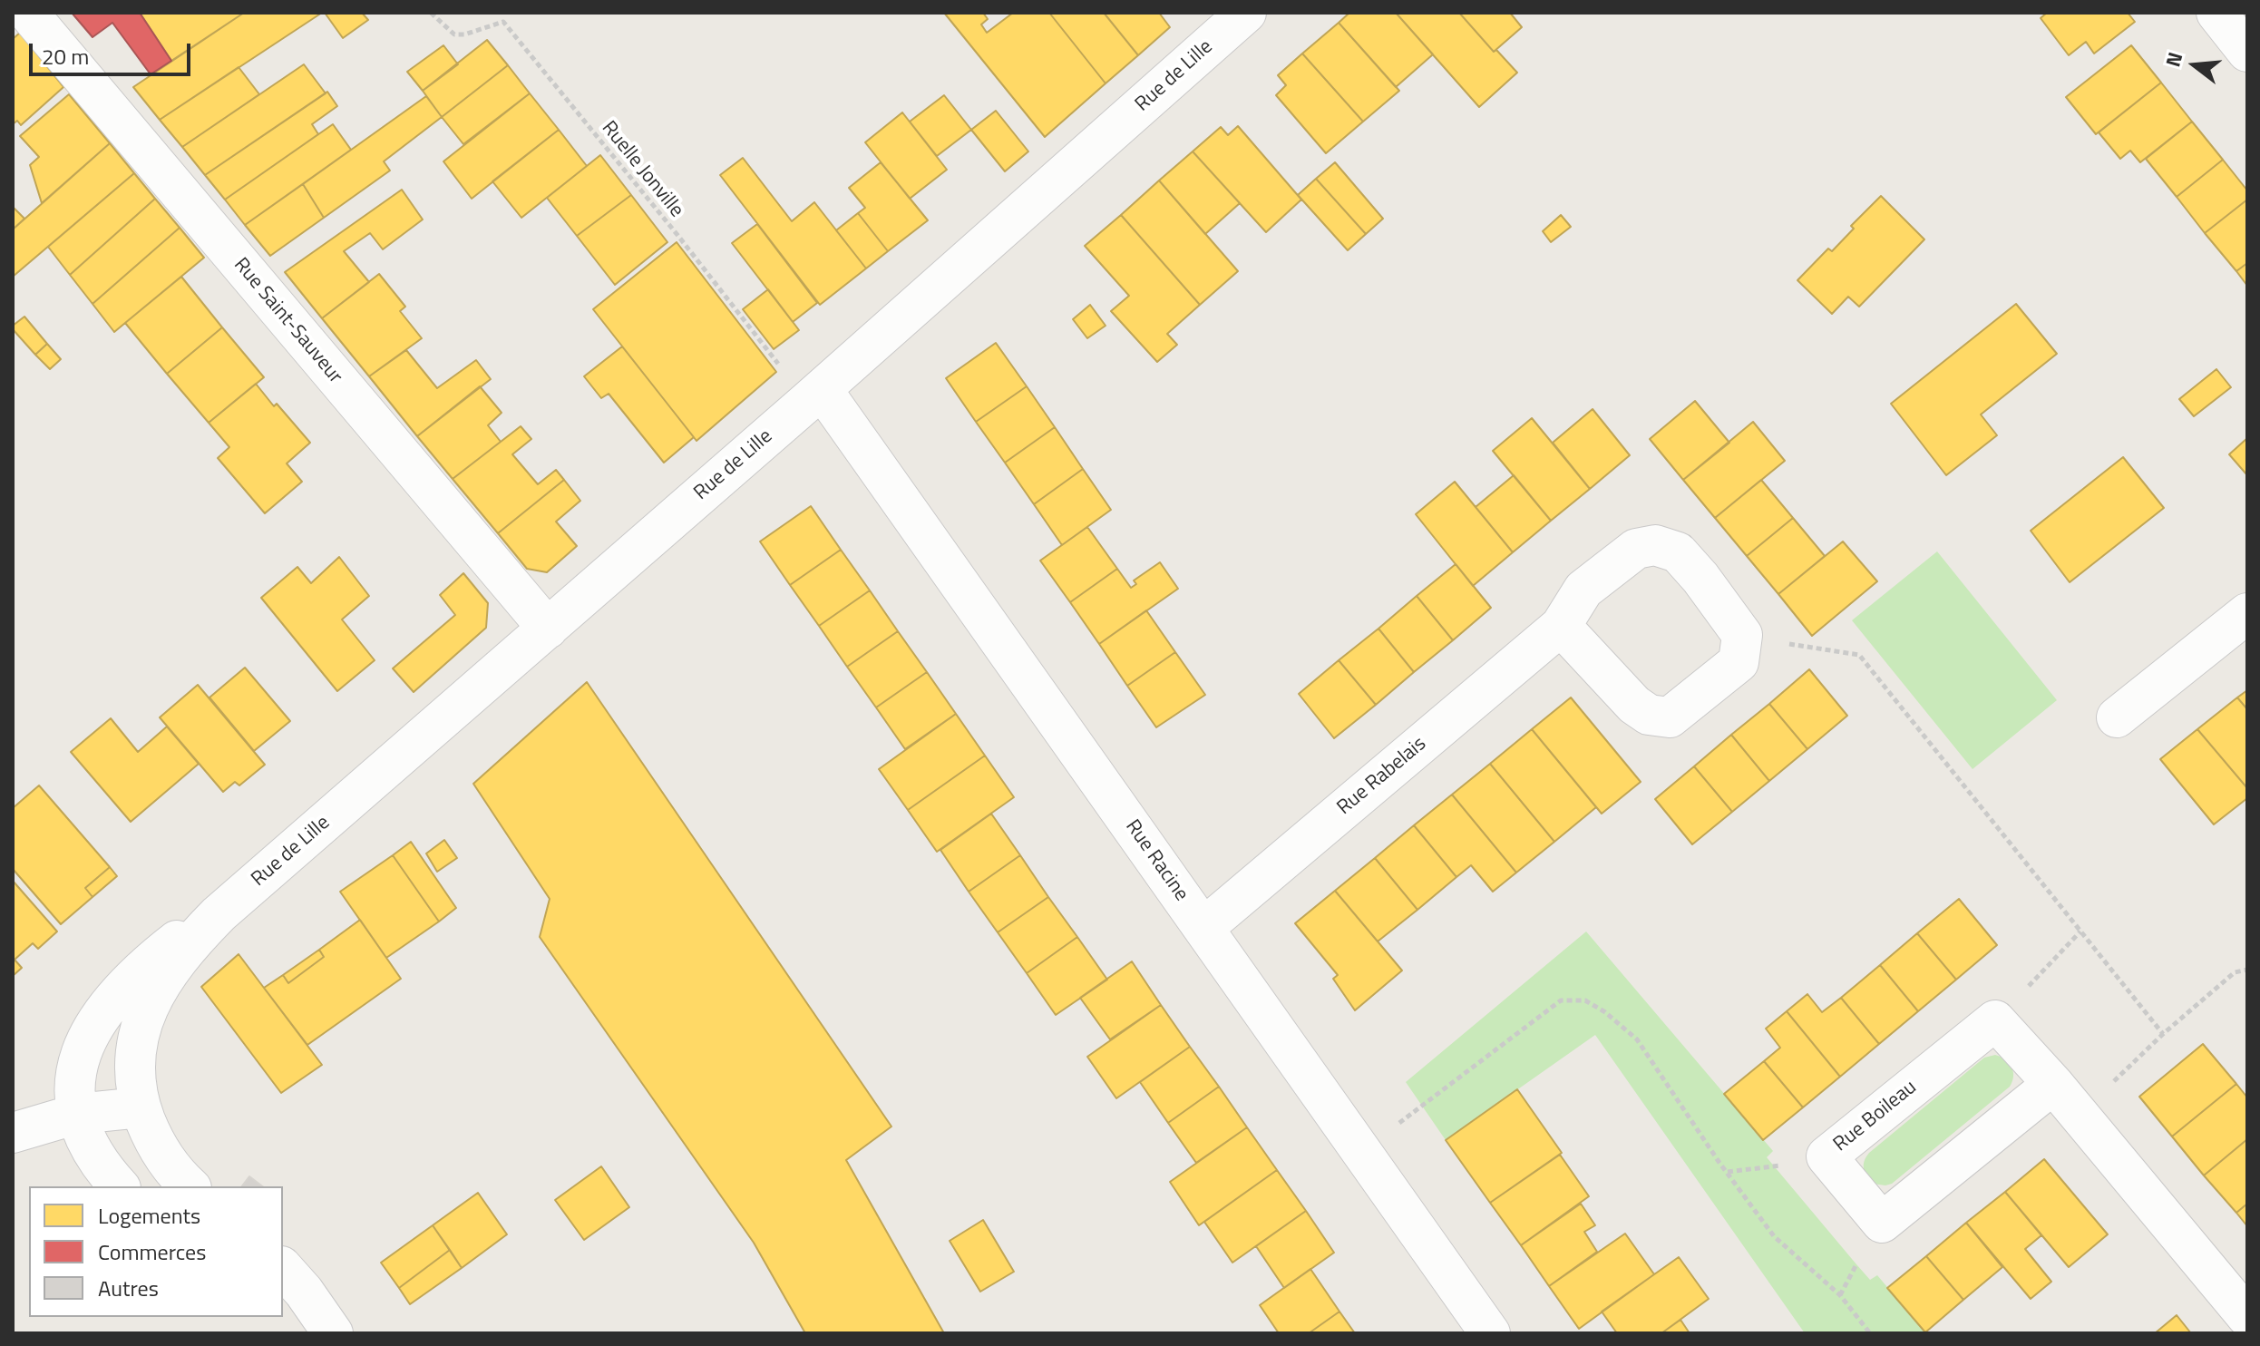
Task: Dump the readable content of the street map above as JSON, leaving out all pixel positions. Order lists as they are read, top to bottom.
{
  "streets": {
    "street": [
      "Rue de Lille",
      "Rue Saint-Sauveur",
      "Rue Rabelais",
      "Rue Racine",
      "Rue Boileau"
    ],
    "path": ["Ruelle Jonville"]
  },
  "crossings": [
    ["Rue de Lille", "Ruelle Jonville"],
    ["Rue de Lille", "Rue Saint-Sauveur"],
    ["Rue de Lille", "Rue Racine"],
    ["Ruelle Jonville", "Rue Racine"],
    ["Rue Rabelais", "Rue Racine"]
  ],
  "legend": ["Logements", "Commerces", "Autres"],
  "scale_bar": "20 m",
  "north": "left"
}
